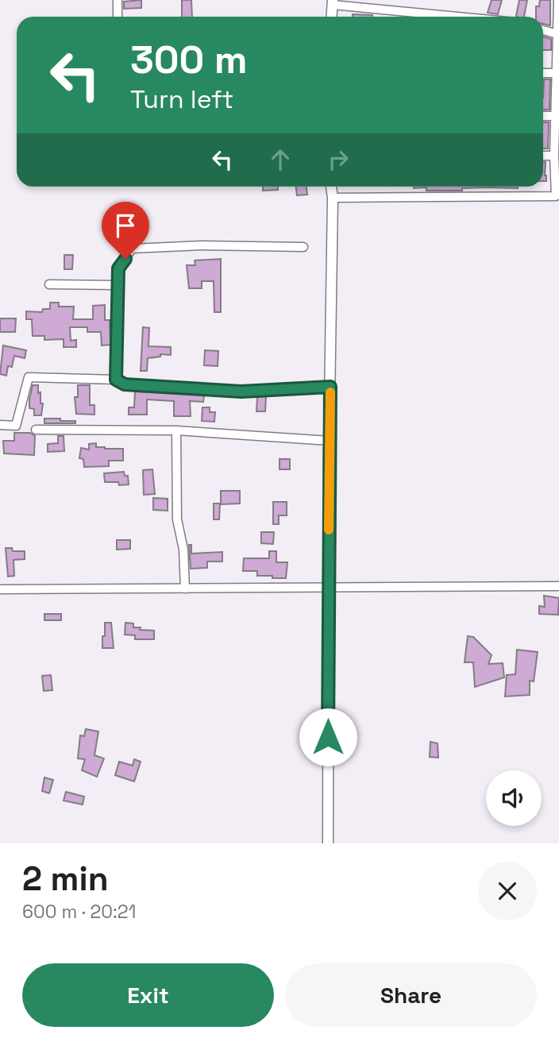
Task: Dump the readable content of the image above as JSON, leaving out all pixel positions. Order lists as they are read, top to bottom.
{
  "page": {
    "turn": ["300 m", "Turn left"],
    "heading": ["2 min", "600 m · 20:21"],
    "buttons": ["Exit", "Share"]
  }
}
